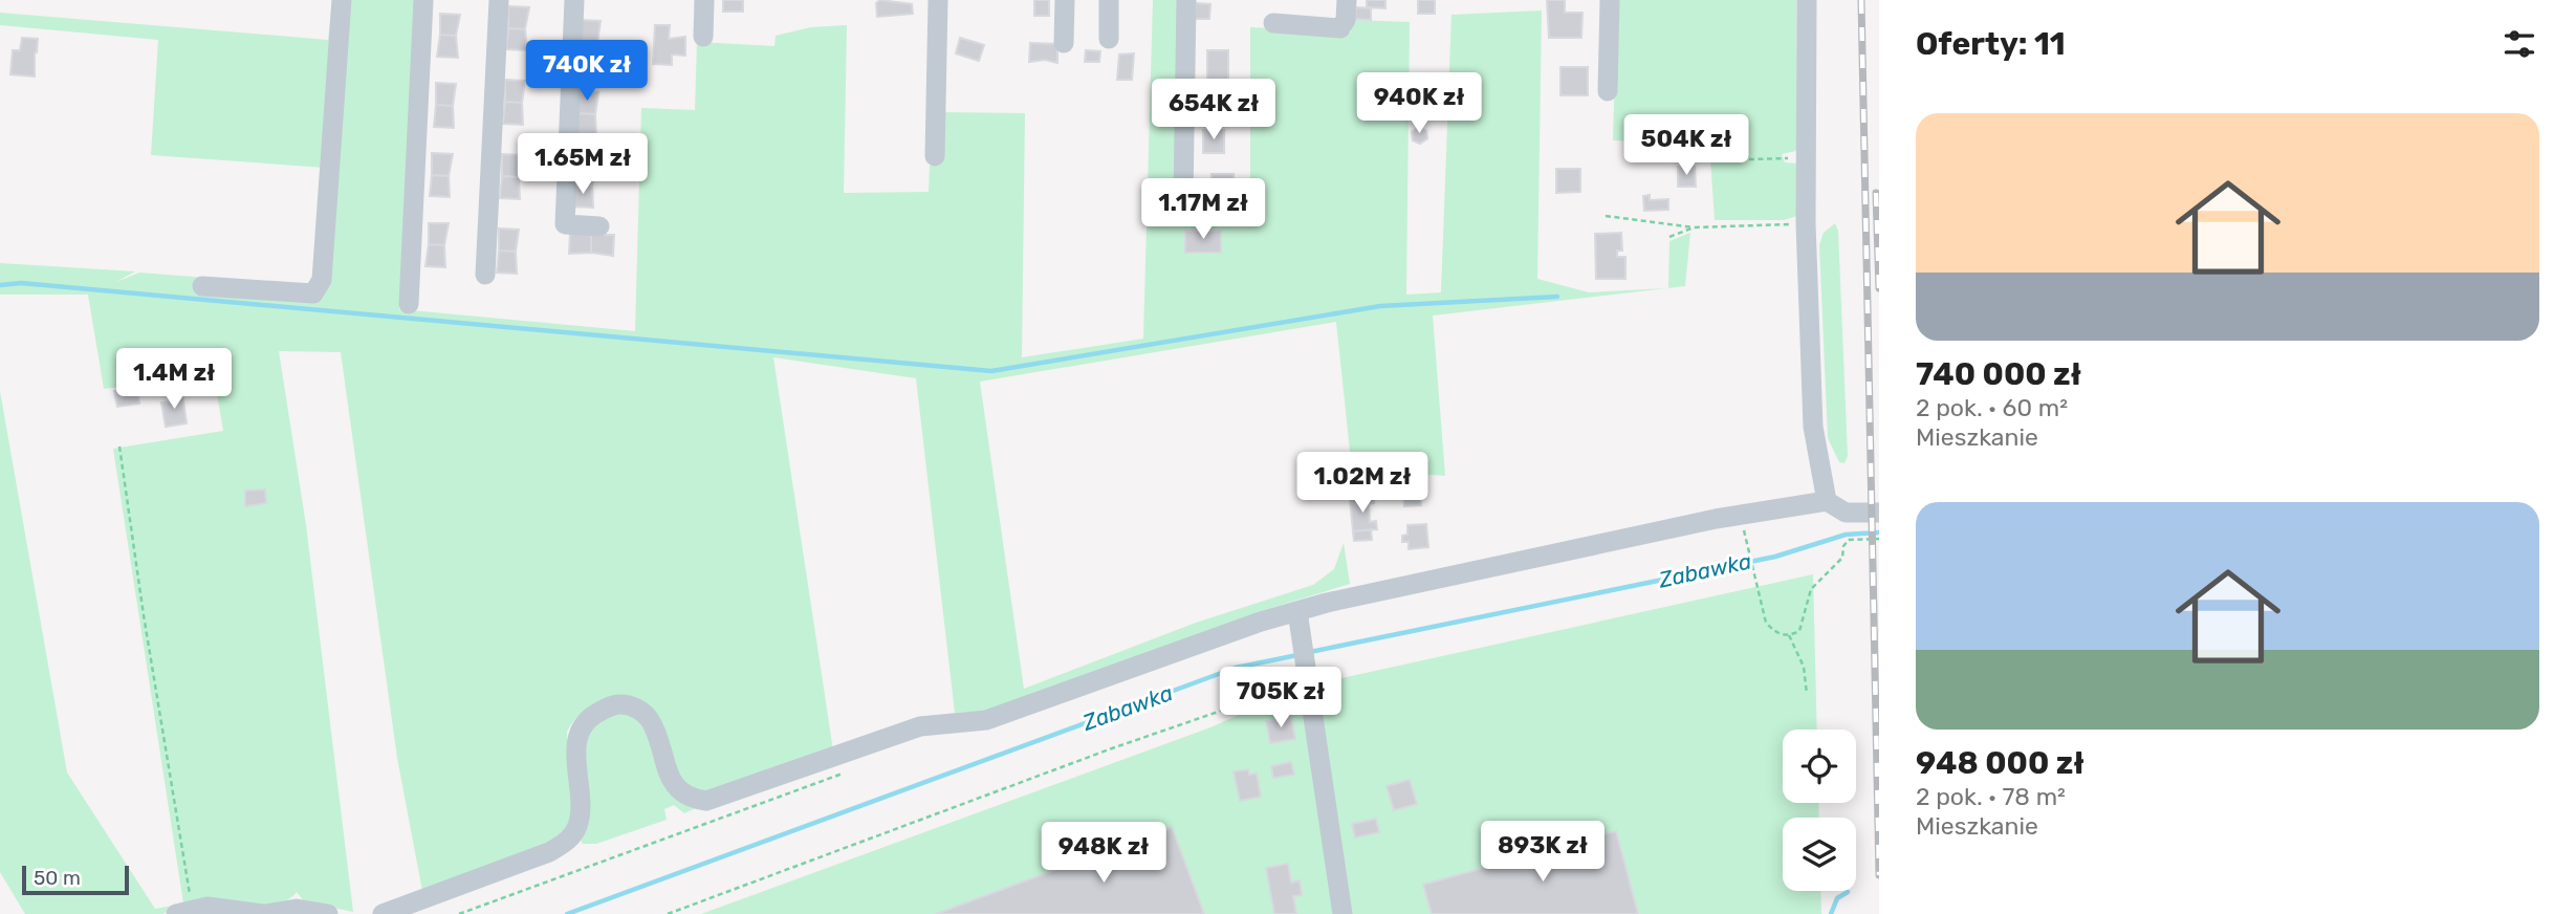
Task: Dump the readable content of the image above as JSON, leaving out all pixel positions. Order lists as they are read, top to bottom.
{
  "water": ["Zabawka"],
  "scale_bar": "50 m",
  "page": {
    "heading": "Oferty: 11",
    "price": [
      "740K zł",
      "940K zł",
      "654K zł",
      "504K zł",
      "1.65M zł",
      "1.17M zł",
      "1.4M zł",
      "1.02M zł",
      "705K zł",
      "893K zł",
      "948K zł"
    ],
    "list": [
      {
        "name": "740 000 zł",
        "note": "2 pok. · 60 m² · Mieszkanie"
      },
      {
        "name": "948 000 zł",
        "note": "2 pok. · 78 m² · Mieszkanie"
      }
    ],
    "scale": "50 m"
  }
}
